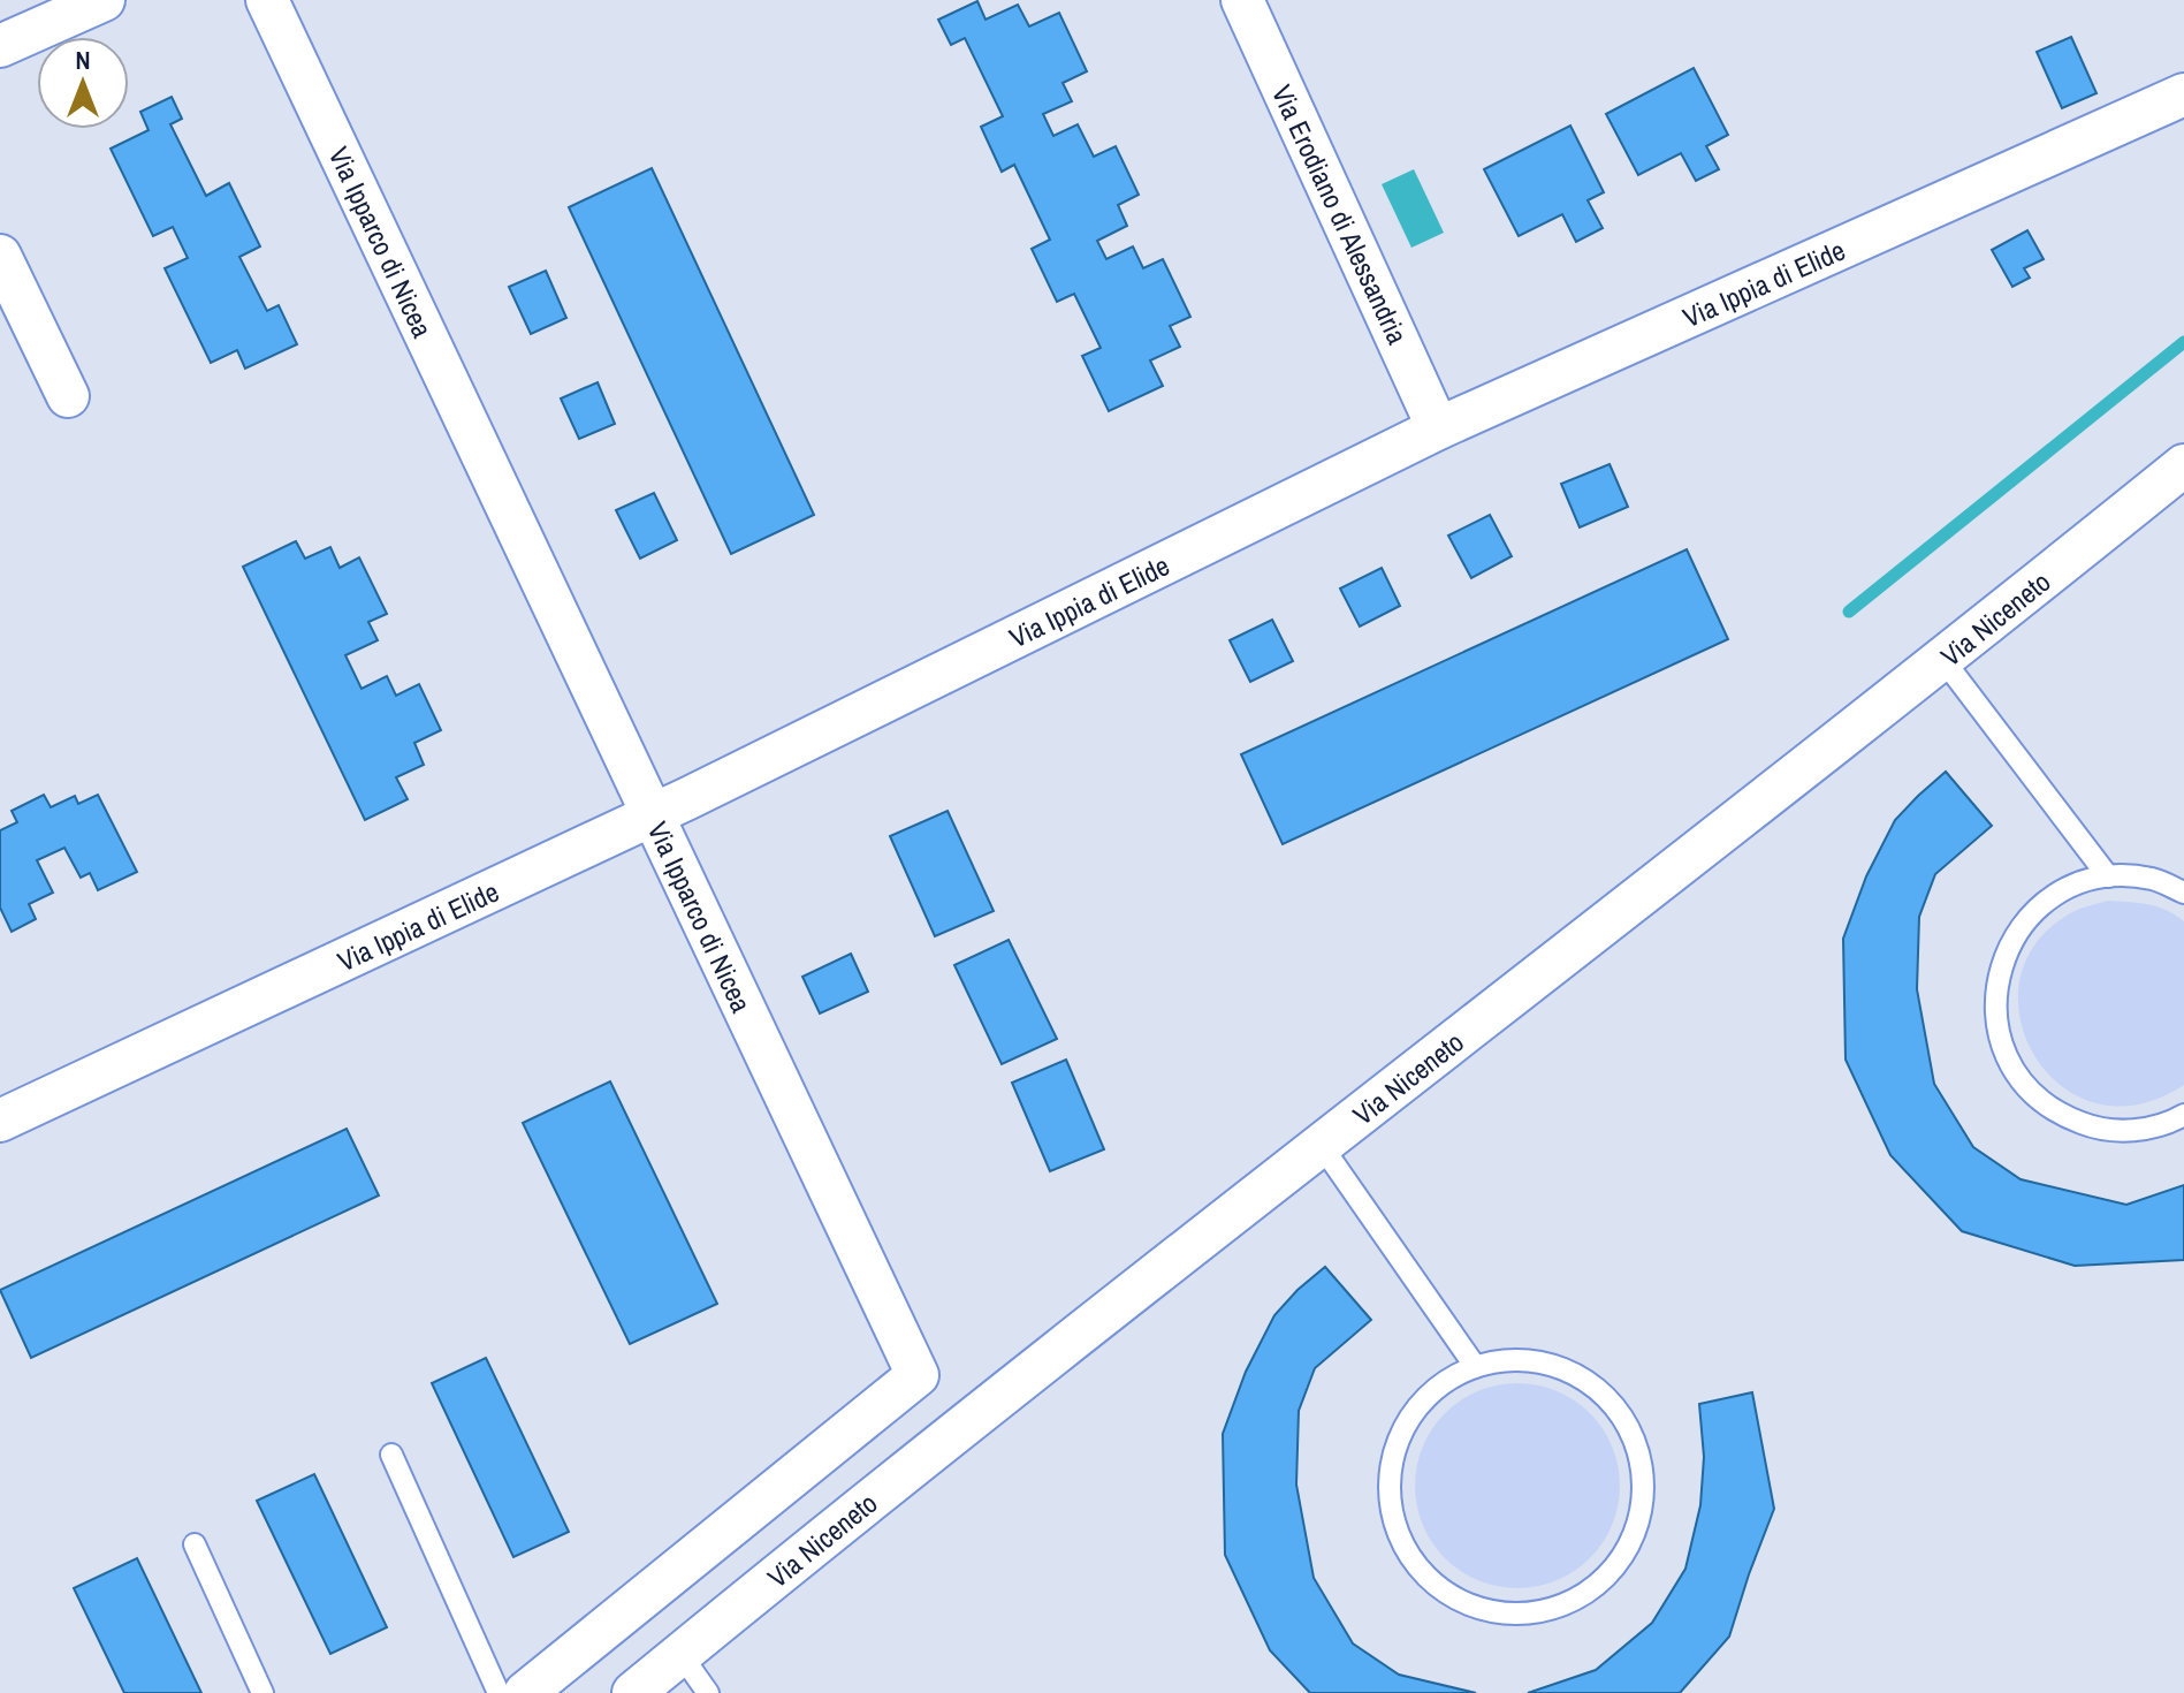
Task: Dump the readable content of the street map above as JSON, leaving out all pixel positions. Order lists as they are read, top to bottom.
{
  "streets": {
    "street": [
      "Via Erodiano di Alessandria",
      "Via Ipparco di Nicea",
      "Via Ippia di Elide",
      "Via Niceneto"
    ]
  },
  "crossings": [
    ["Via Erodiano di Alessandria", "Via Ippia di Elide"],
    ["Via Ipparco di Nicea", "Via Ippia di Elide"],
    ["Via Ipparco di Nicea", "Via Niceneto"]
  ],
  "north": "top"
}
